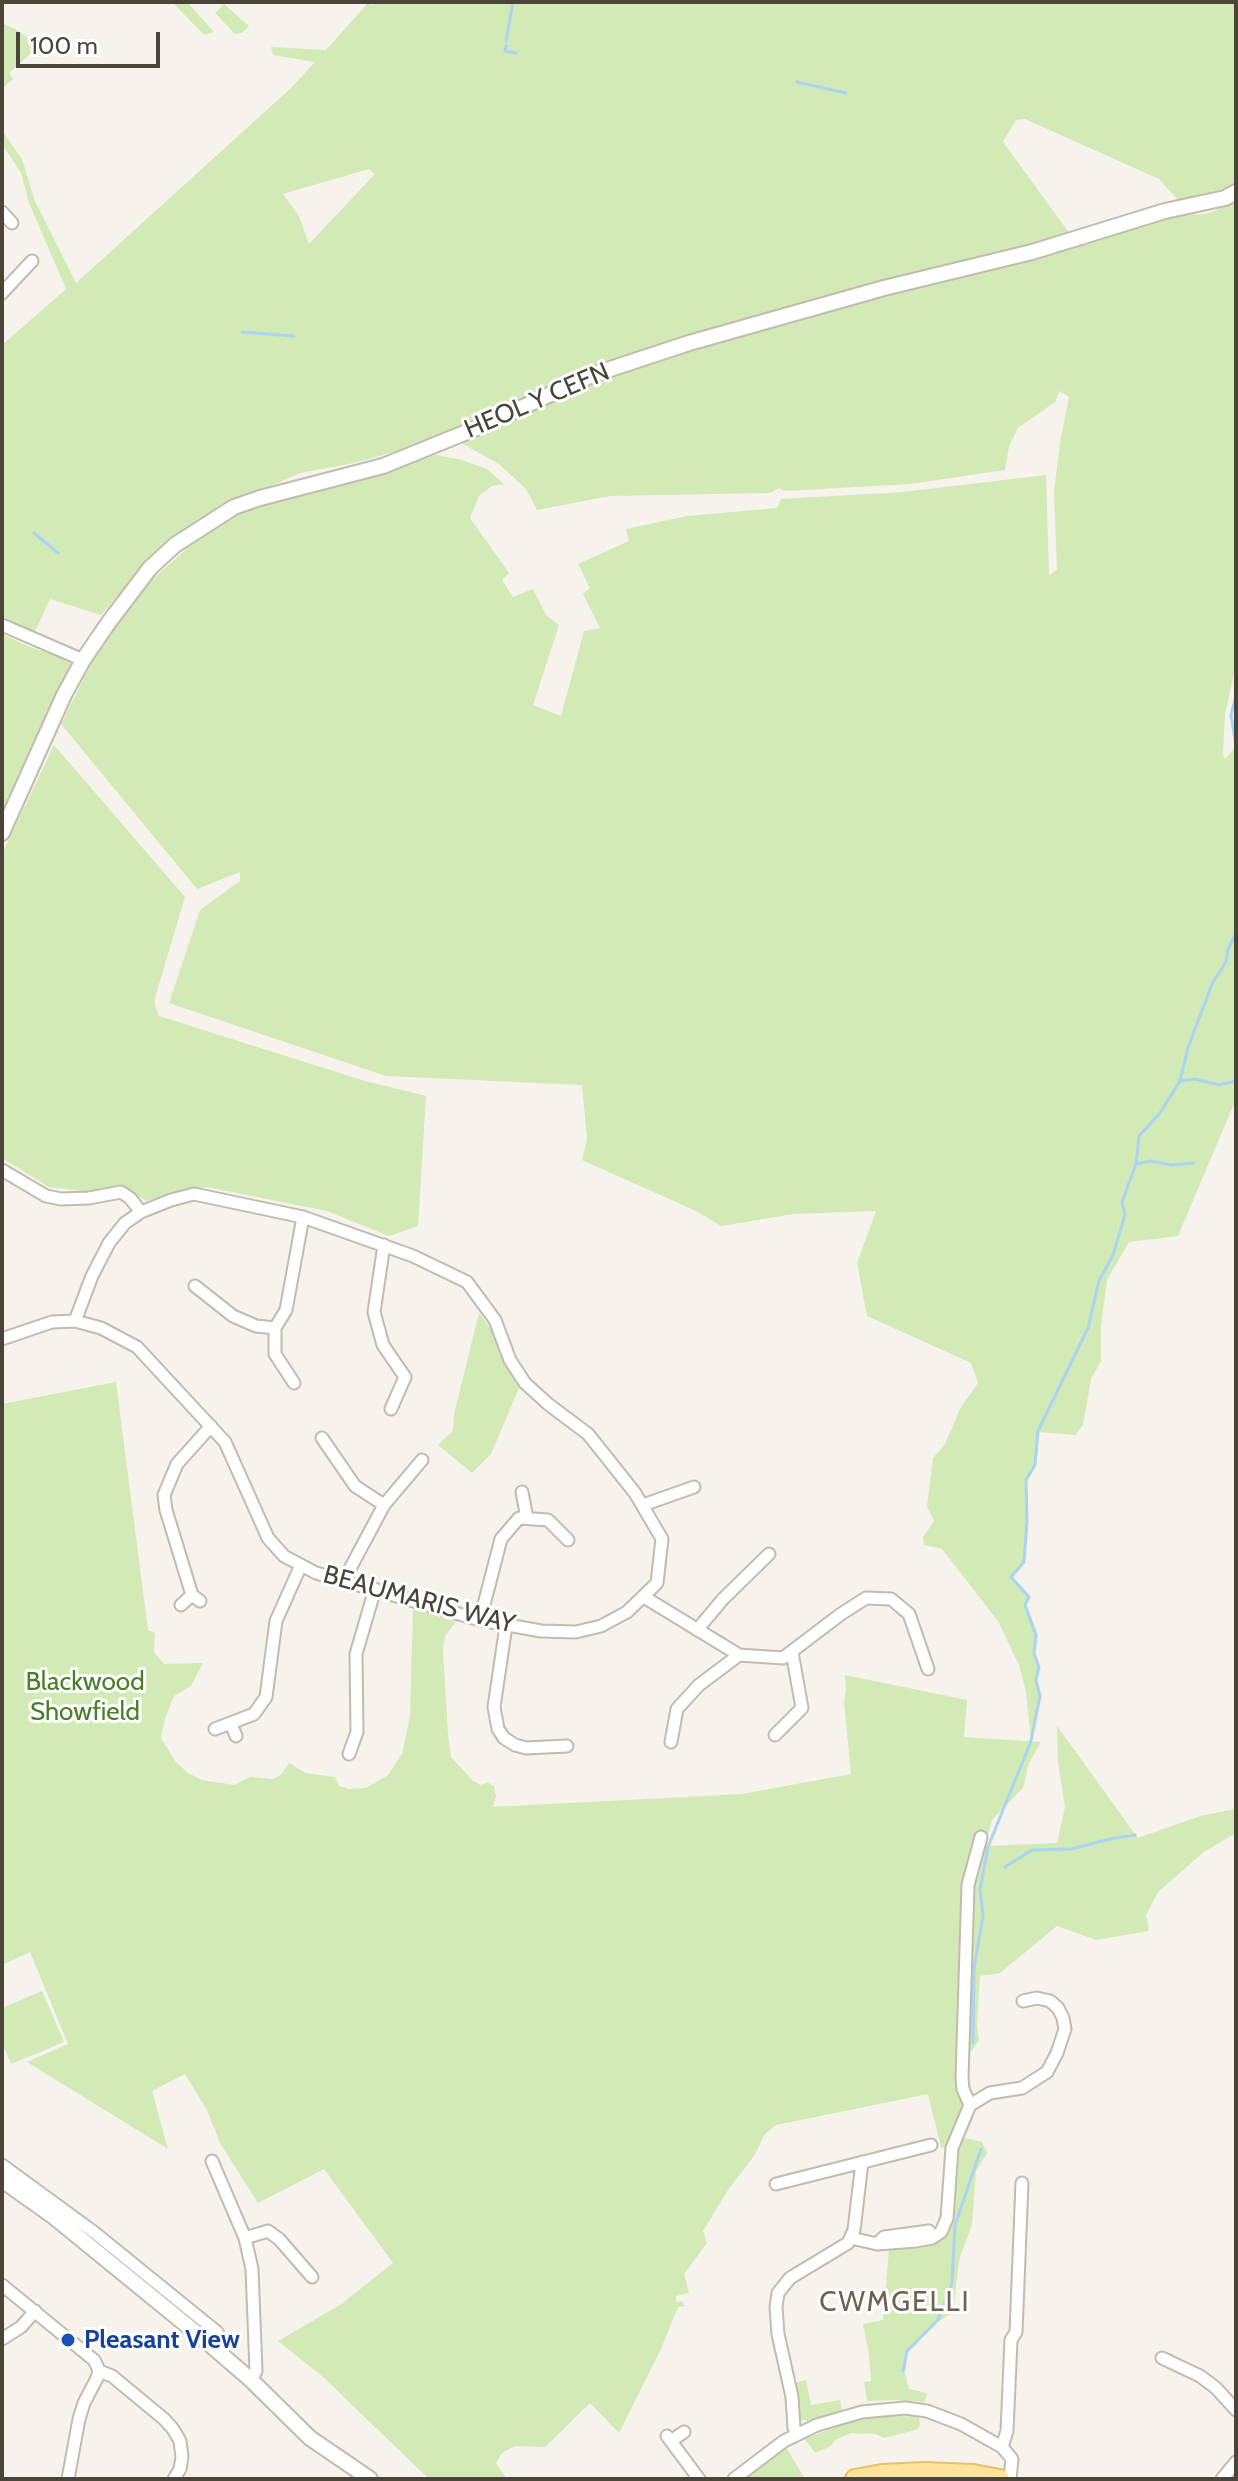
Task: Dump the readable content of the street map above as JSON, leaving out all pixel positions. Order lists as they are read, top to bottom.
{
  "streets": {
    "street": ["HEOL Y CEFN", "BEAUMARIS WAY"]
  },
  "districts": ["CWMGELLI"],
  "parks": ["Blackwood Showfield"],
  "places": ["Pleasant View"],
  "scale_bar": "100 m"
}
